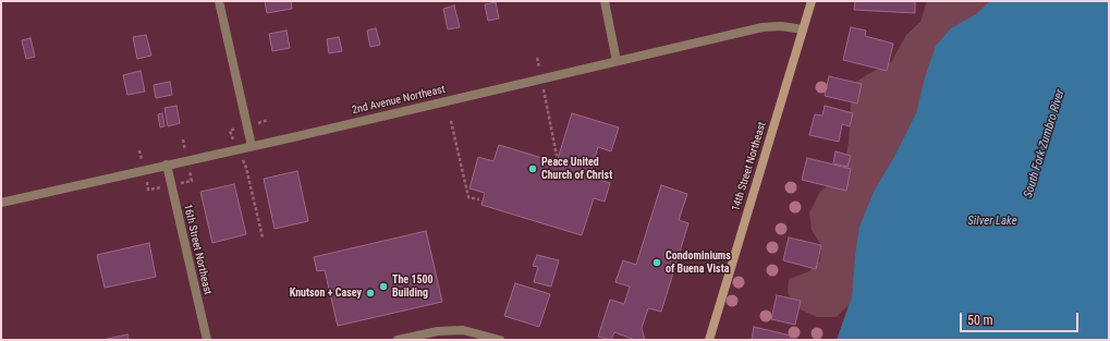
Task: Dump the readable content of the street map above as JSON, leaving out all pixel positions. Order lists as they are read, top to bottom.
{
  "streets": {
    "main road": ["14th Street Northeast"],
    "street": ["2nd Avenue Northeast", "16th Street Northeast"]
  },
  "crossings": [
    ["2nd Avenue Northeast", "14th Street Northeast"],
    ["2nd Avenue Northeast", "16th Street Northeast"]
  ],
  "water": ["South Fork Zumbro River", "Silver Lake"],
  "places": [
    "Peace United Church of Christ",
    "Condominiums of Buena Vista",
    "The 1500 Building",
    "Knutson + Casey"
  ],
  "scale_bar": "50 m"
}
